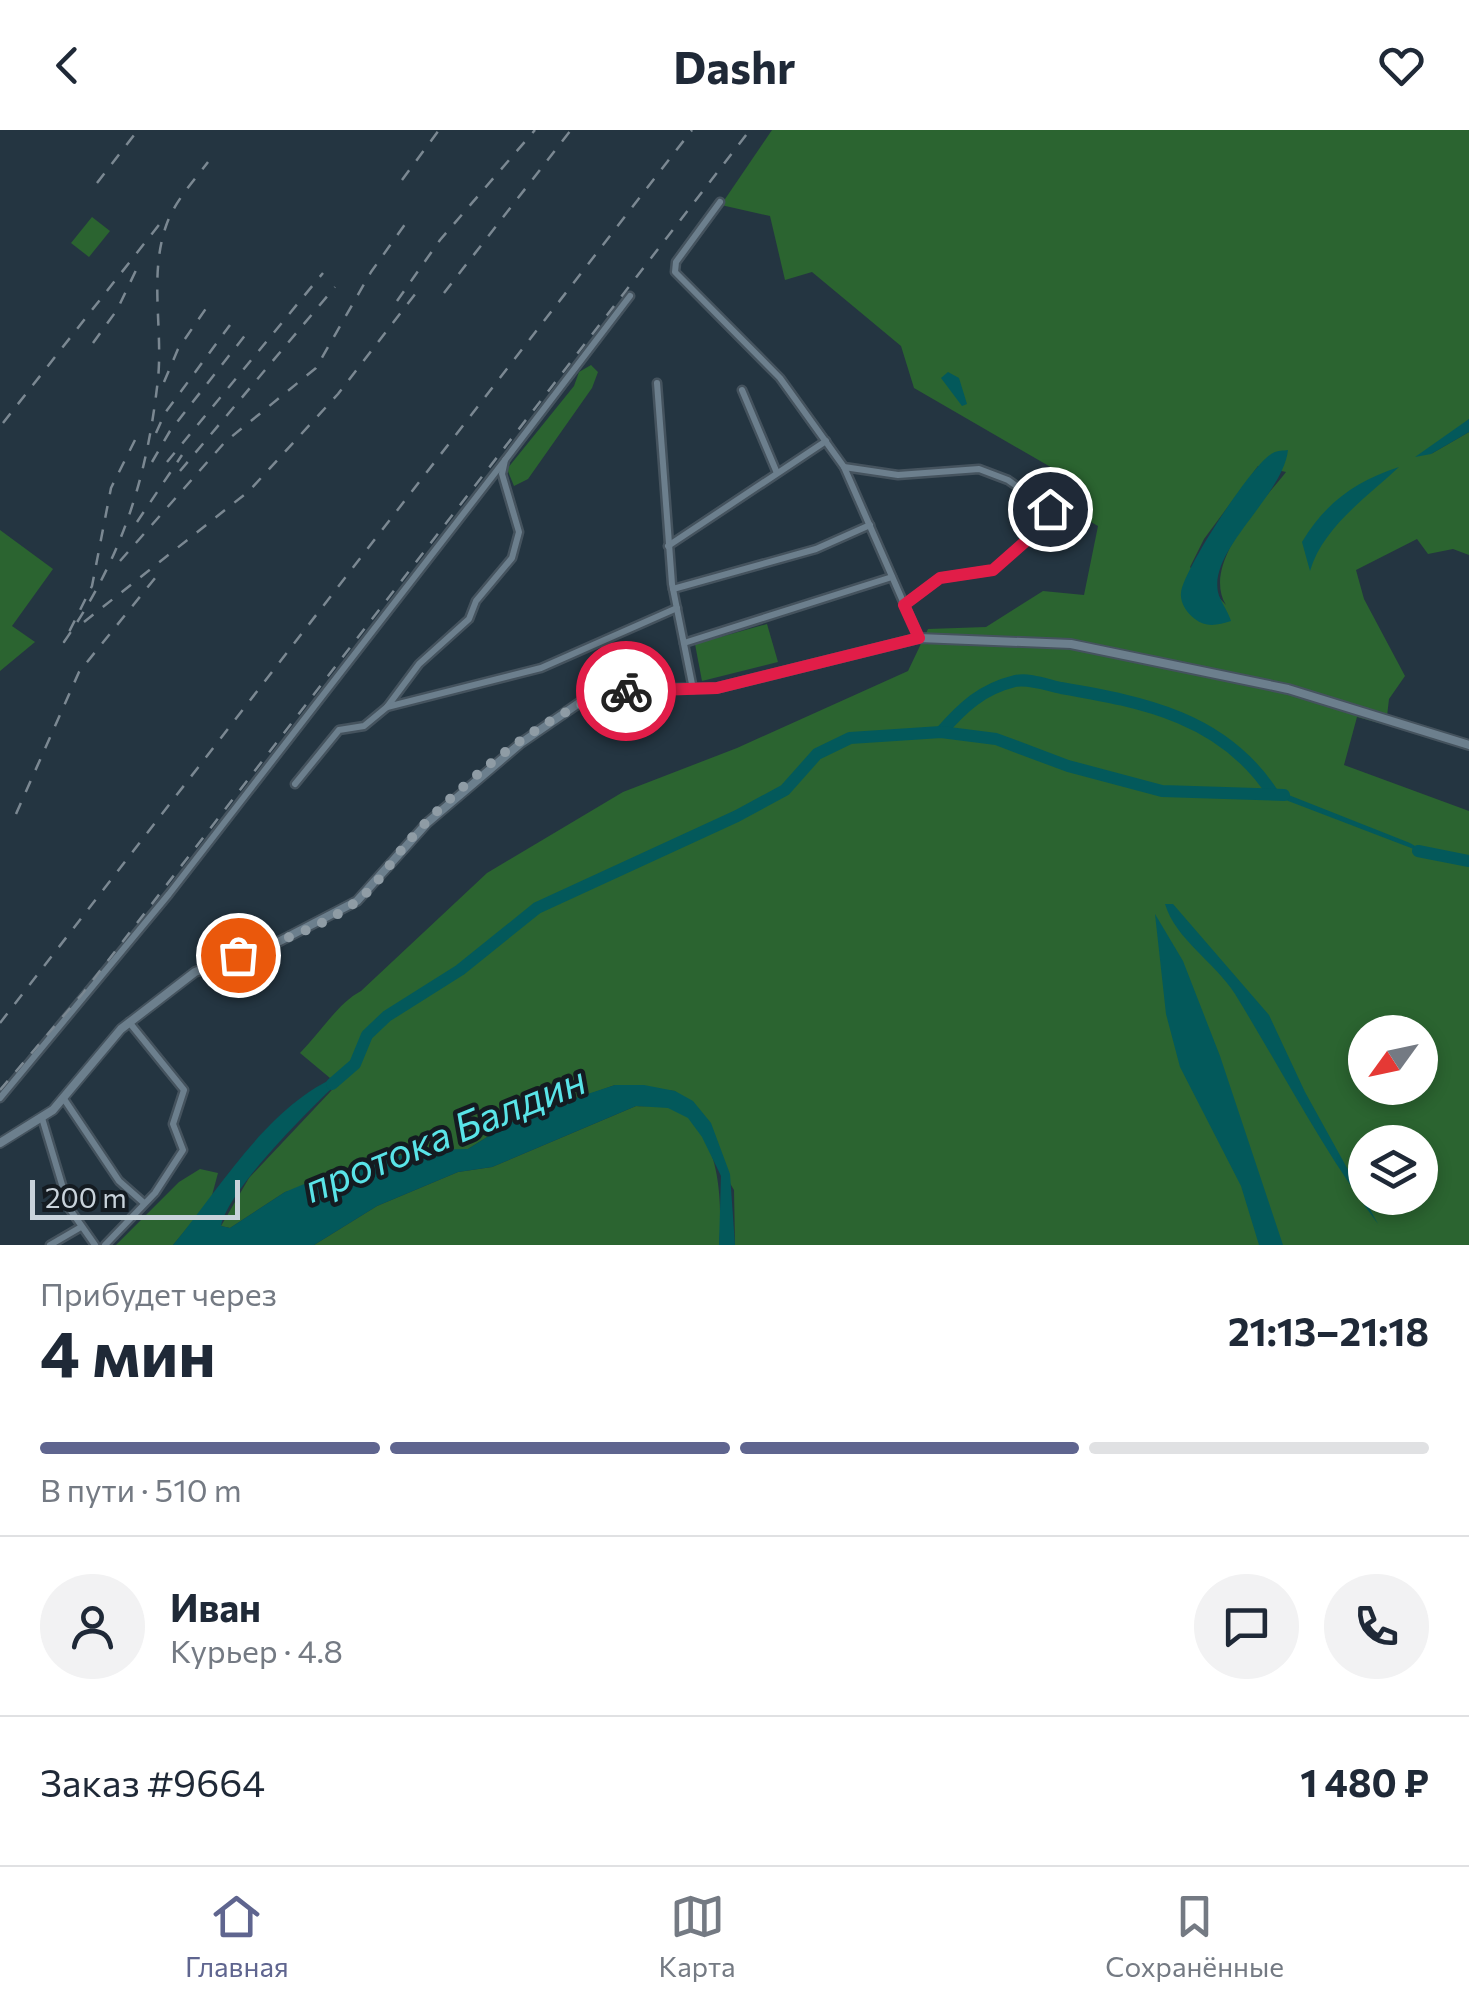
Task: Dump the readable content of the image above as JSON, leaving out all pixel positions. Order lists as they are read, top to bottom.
{
  "water": ["протока Балдин"],
  "scale_bar": "200 m",
  "north": "bottom left",
  "page": {
    "header": "Dashr",
    "scale": "200 m",
    "heading": ["4 мин", "Прибудет через", "21:13–21:18"],
    "panel": [
      "Иван",
      "Курьер · 4.8",
      "Заказ #9664",
      "1 480 ₽"
    ],
    "bar": "В пути · 510 m",
    "tabs": ["Главная", "Карта", "Сохранённые"]
  }
}
